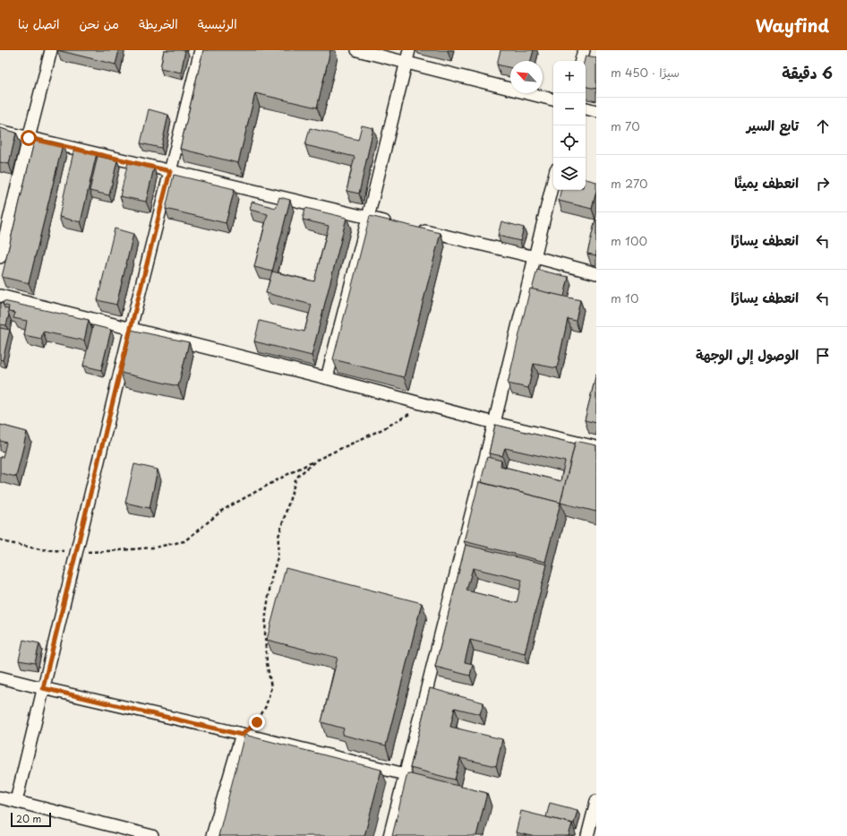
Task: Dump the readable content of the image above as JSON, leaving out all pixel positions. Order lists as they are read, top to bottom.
{
  "scale_bar": "20 m",
  "north": "top left",
  "page": {
    "header": "Wayfind",
    "nav": [
      "الرئيسية",
      "الخريطة",
      "من نحن",
      "اتصل بنا"
    ],
    "heading": ["6 دقيقة", "سيرًا · 450 m"],
    "map_buttons": ["+", "−"],
    "list": [
      ["تابع السير", "70 m"],
      ["انعطف يمينًا", "270 m"],
      ["انعطف يسارًا", "100 m"],
      ["انعطف يسارًا", "10 m"],
      "الوصول إلى الوجهة"
    ],
    "scale": "20 m"
  }
}
